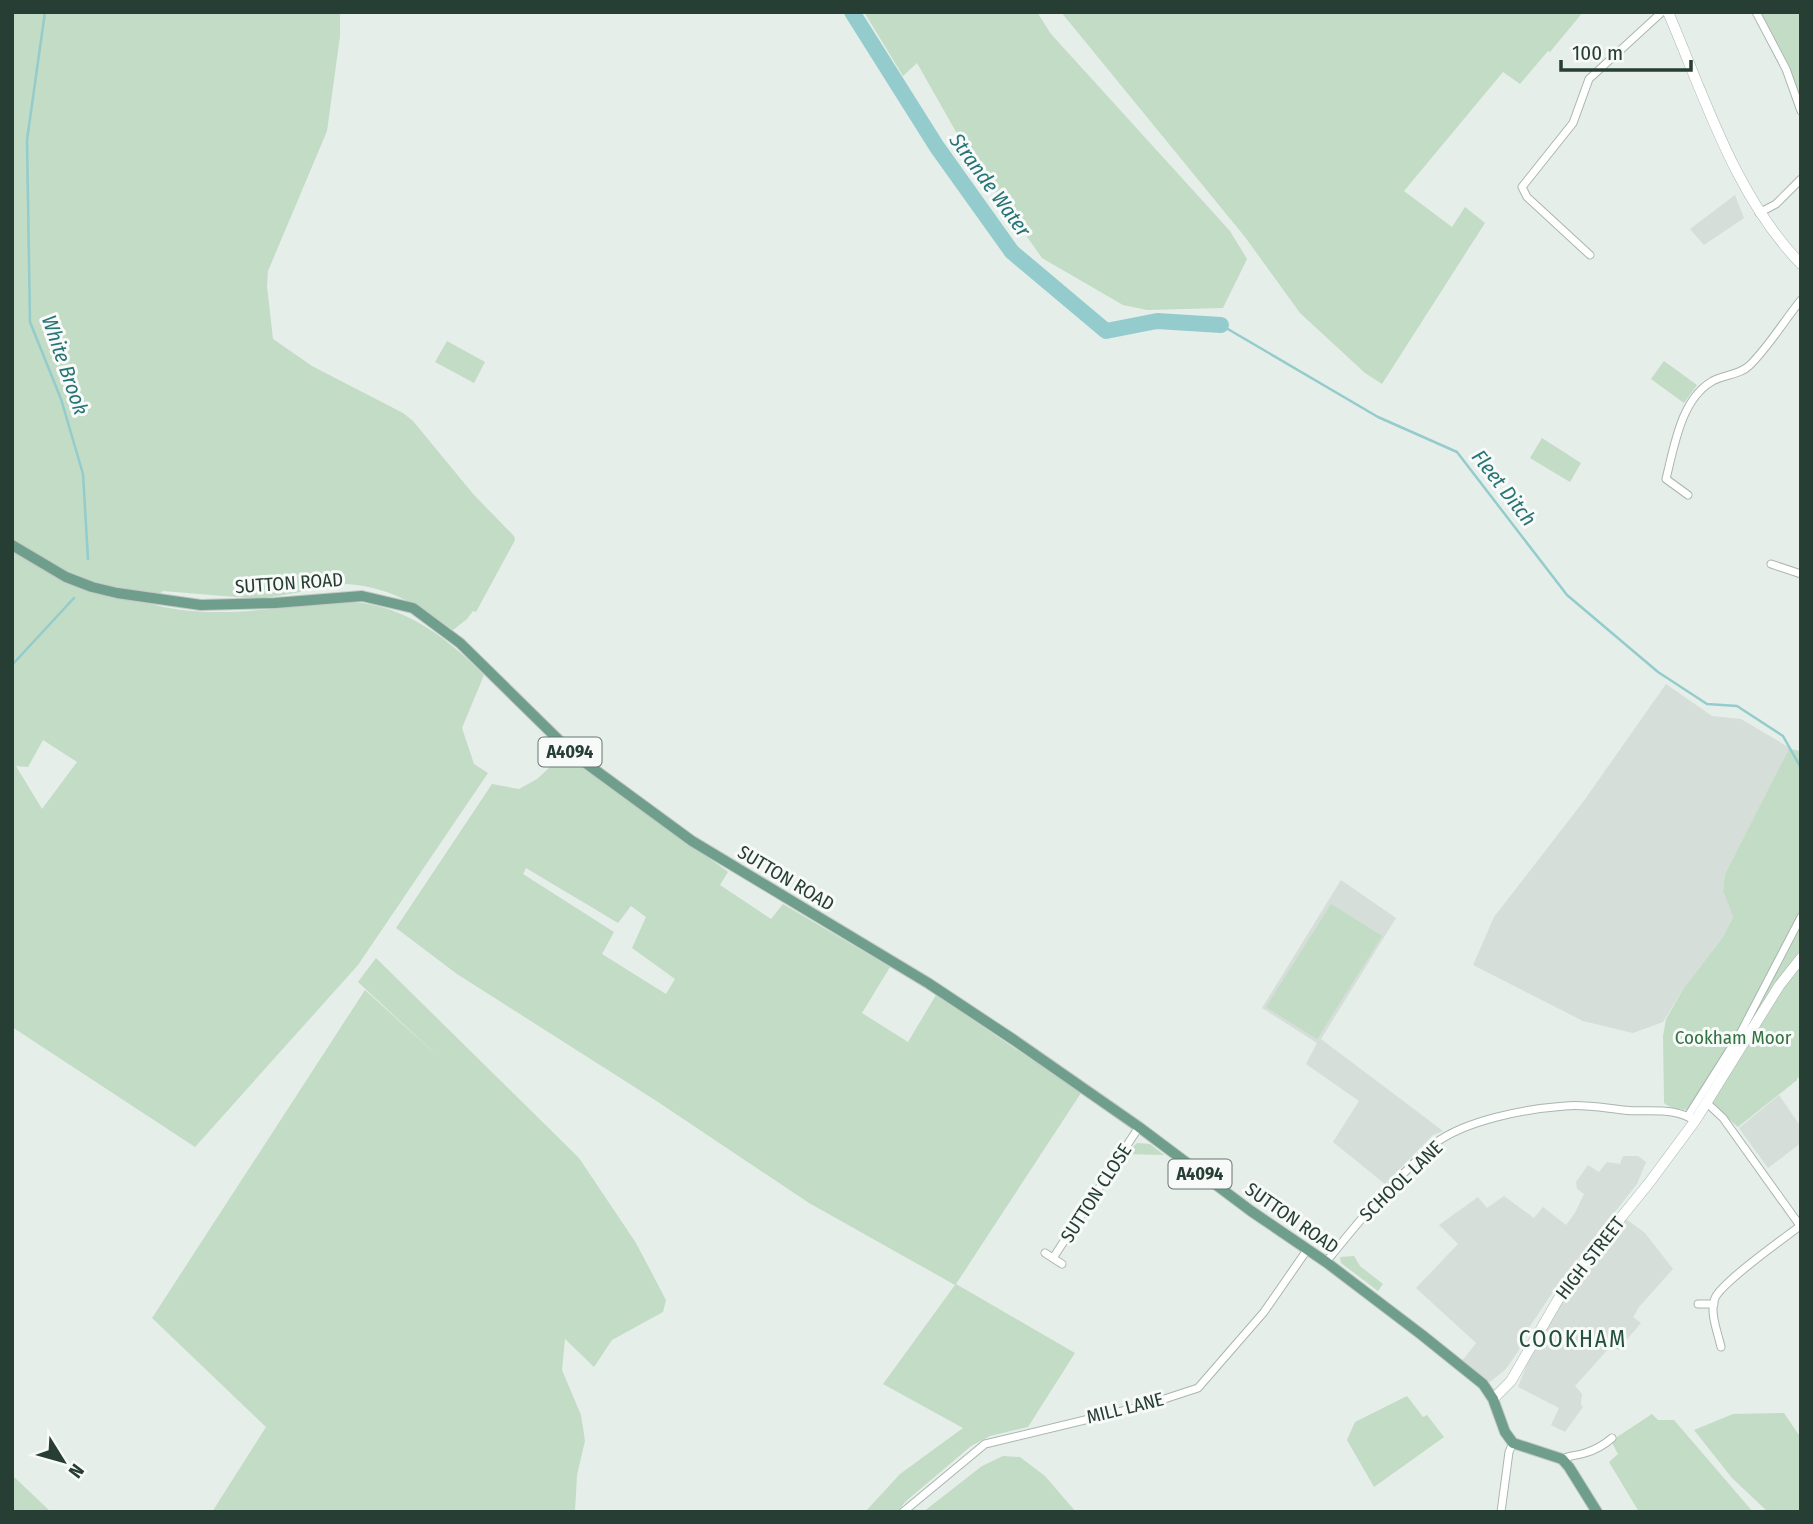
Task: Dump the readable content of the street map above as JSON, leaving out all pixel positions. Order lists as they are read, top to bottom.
{
  "streets": {
    "main road": ["SUTTON ROAD", "A4094", "HIGH STREET"],
    "street": ["SCHOOL LANE", "SUTTON CLOSE", "MILL LANE"]
  },
  "crossings": [
    ["SUTTON ROAD", "A4094"],
    ["SUTTON ROAD", "SCHOOL LANE"],
    ["SUTTON ROAD", "SUTTON CLOSE"],
    ["SUTTON ROAD", "HIGH STREET"],
    ["SUTTON ROAD", "MILL LANE"],
    ["A4094", "HIGH STREET"],
    ["SCHOOL LANE", "HIGH STREET"]
  ],
  "districts": ["COOKHAM"],
  "water": ["Strande Water", "White Brook", "Fleet Ditch"],
  "parks": ["Cookham Moor"],
  "scale_bar": "100 m",
  "north": "bottom right"
}
